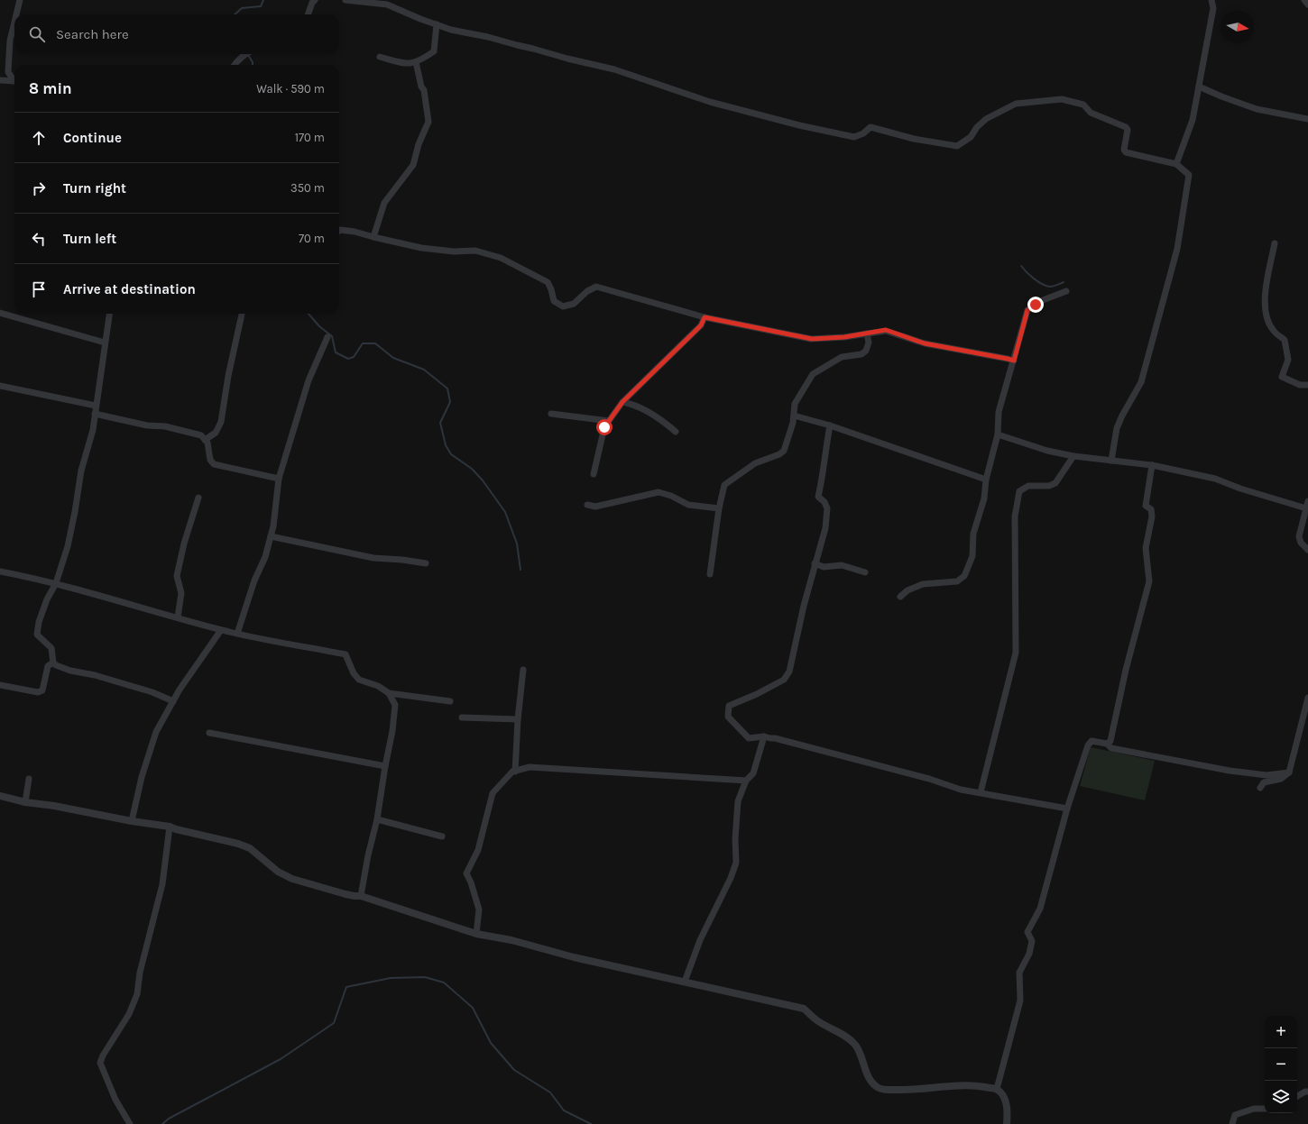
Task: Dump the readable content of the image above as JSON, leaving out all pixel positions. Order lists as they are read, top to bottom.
{
  "north": "right",
  "page": {
    "search": "Search here",
    "heading": ["8 min", "Walk · 590 m"],
    "list": [
      ["Continue", "170 m"],
      ["Turn right", "350 m"],
      ["Turn left", "70 m"],
      "Arrive at destination"
    ],
    "map_buttons": ["+", "−"]
  }
}
